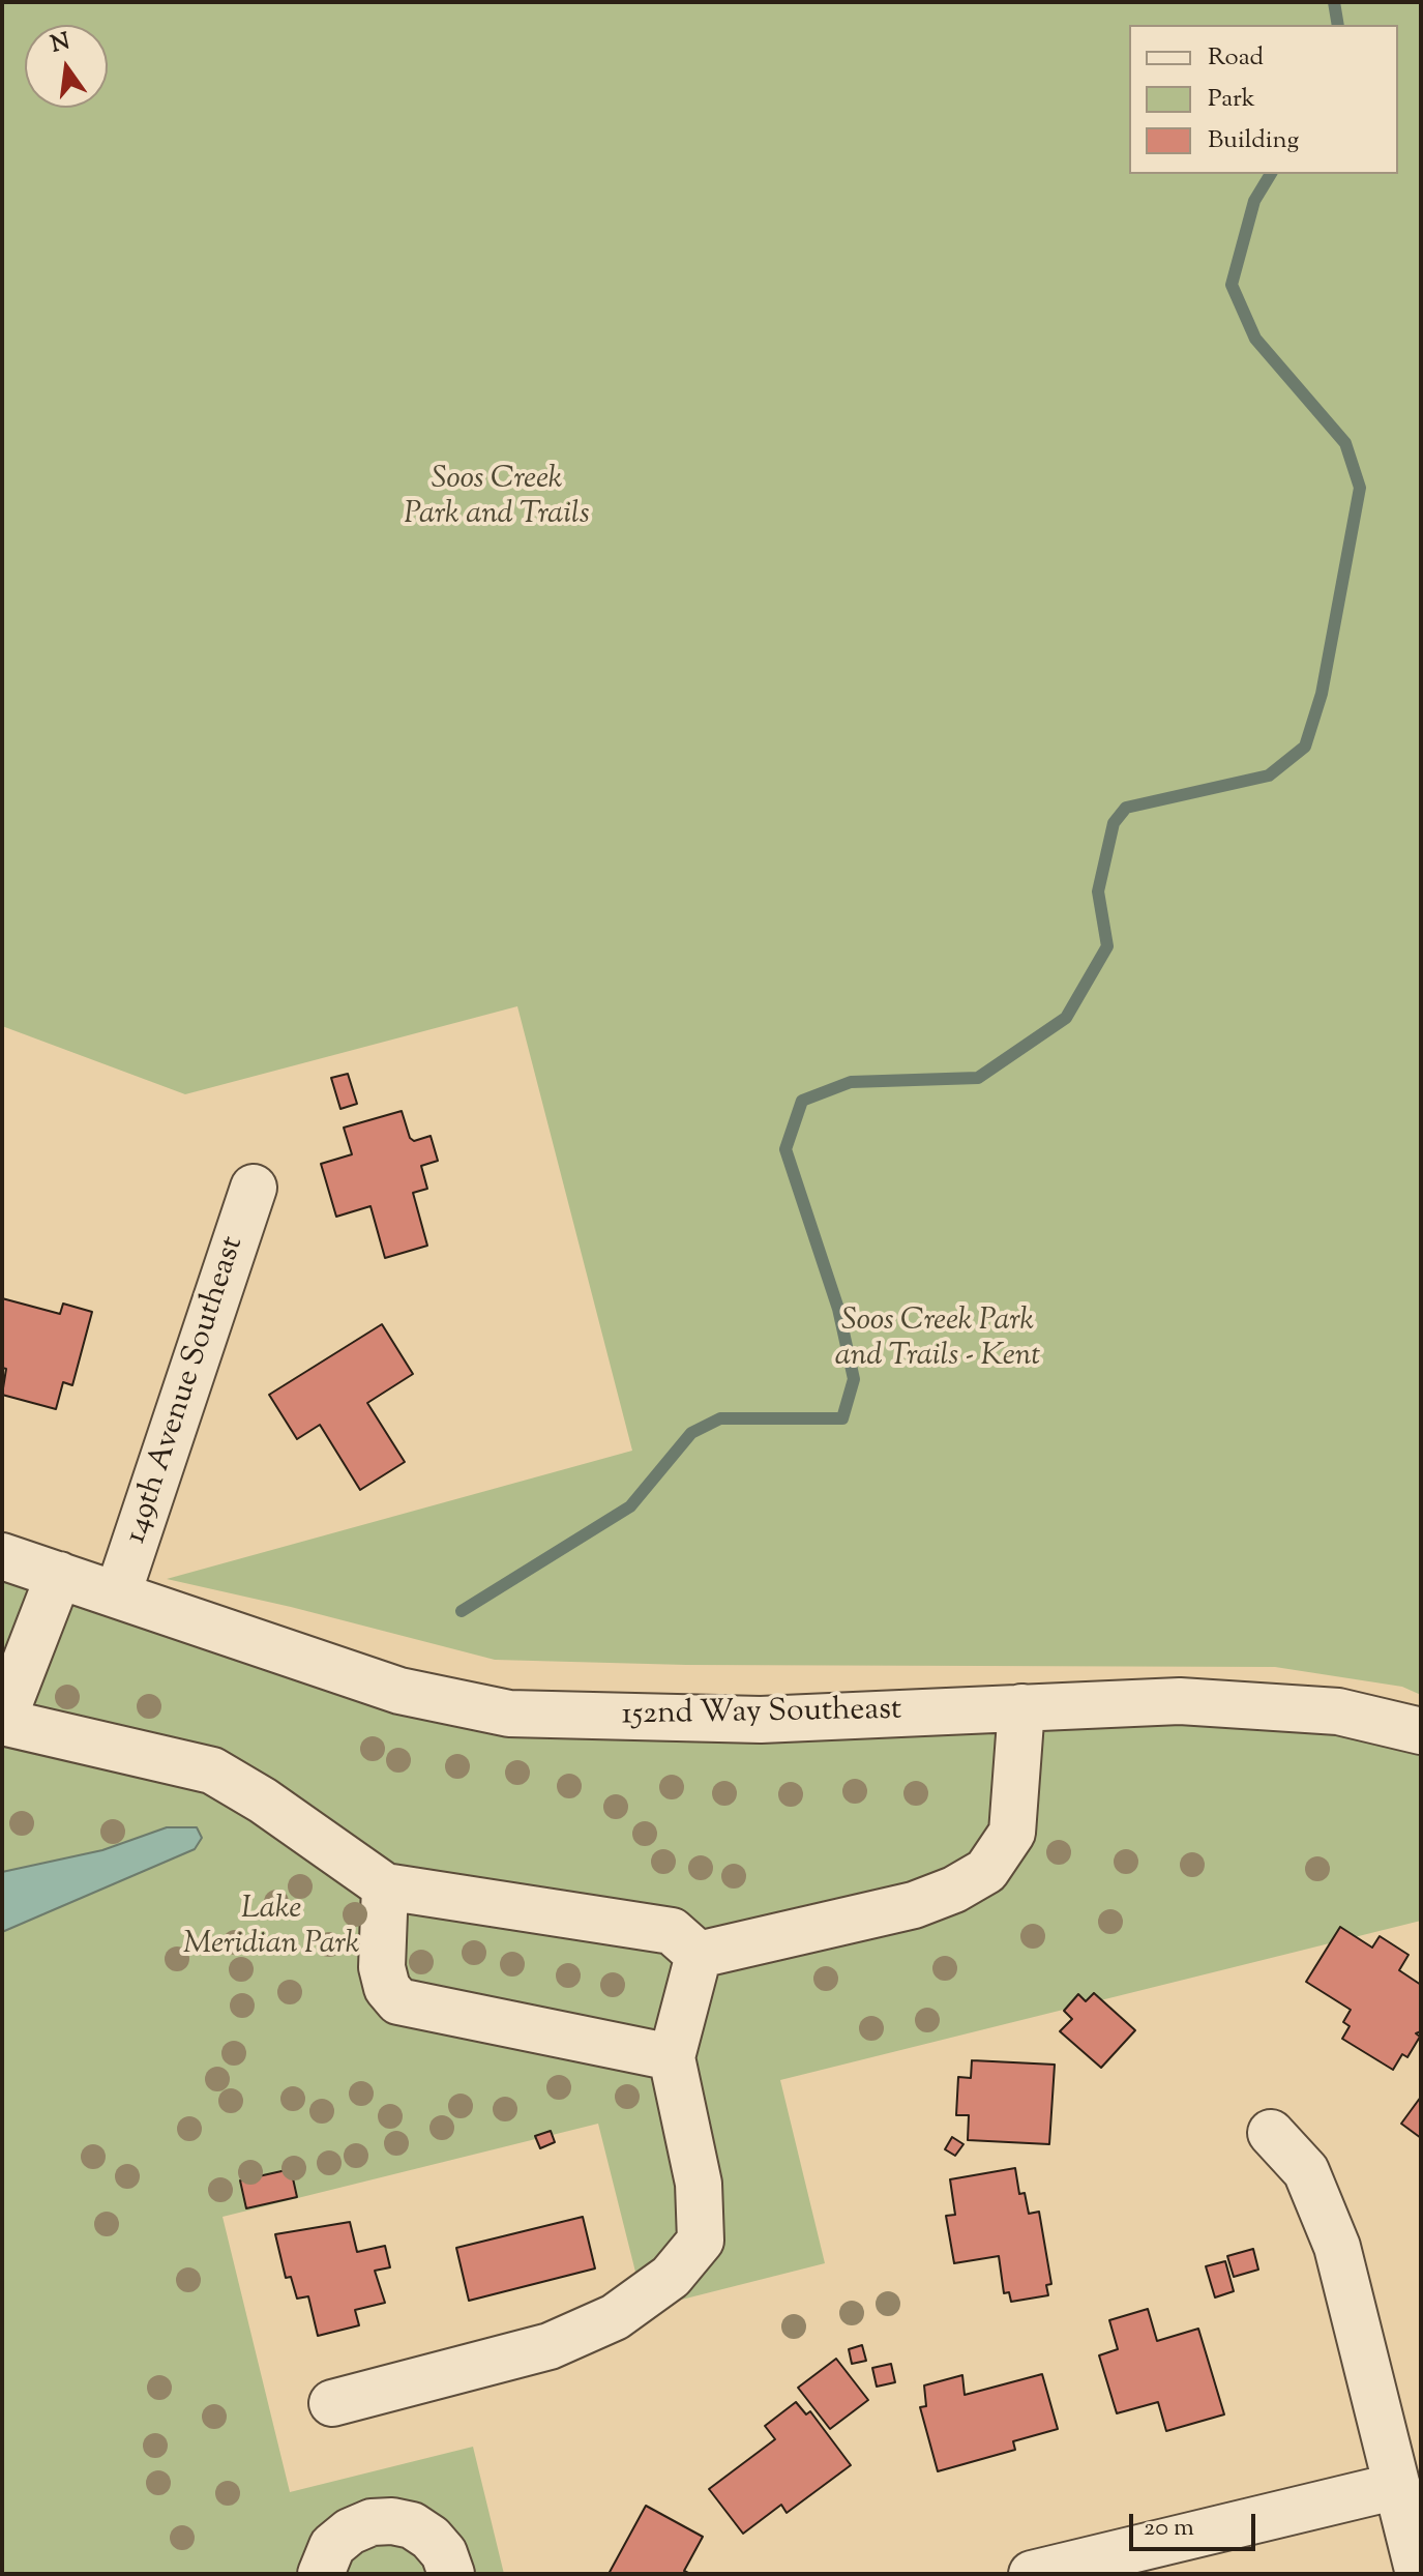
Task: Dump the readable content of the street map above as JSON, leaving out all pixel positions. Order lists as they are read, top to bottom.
{
  "streets": {
    "street": ["149th Avenue Southeast", "152nd Way Southeast"]
  },
  "crossings": [
    ["149th Avenue Southeast", "152nd Way Southeast"]
  ],
  "parks": ["Soos Creek Park and Trails", "Soos Creek Park and Trails - Kent", "Lake Meridian Park"],
  "legend": ["Road", "Park", "Building"],
  "scale_bar": "20 m",
  "north": "top"
}
